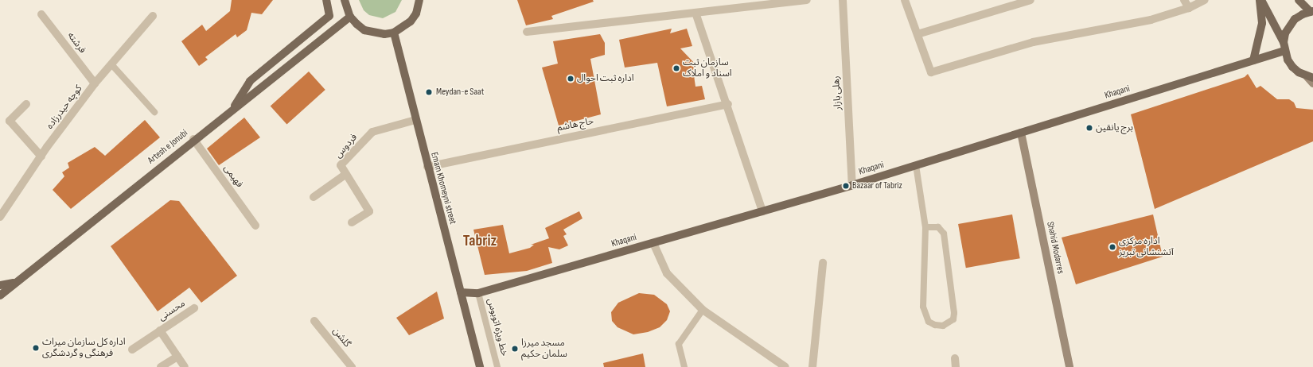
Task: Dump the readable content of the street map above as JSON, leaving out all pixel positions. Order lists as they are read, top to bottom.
{
  "streets": {
    "main road": [
      "Khaqani",
      "Artesh e Jonubi",
      "Emam Khomeyni street",
      "Shahid Modarres"
    ],
    "street": [
      "فرشته",
      "رهلی بازار",
      "کوچه حیدرزاده",
      "حاج هاشم",
      "فردوس",
      "فهیمی",
      "محسنی",
      "گلشن"
    ],
    "lane": ["خط ویژه اتوبوس"]
  },
  "crossings": [
    ["فرشته", "کوچه حیدرزاده"],
    ["Khaqani", "رهلی بازار"],
    ["Khaqani", "Emam Khomeyni street"],
    ["Khaqani", "Shahid Modarres"],
    ["Khaqani", "خط ویژه اتوبوس"],
    ["حاج هاشم", "Emam Khomeyni street"],
    ["فردوس", "Emam Khomeyni street"],
    ["Artesh e Jonubi", "فهیمی"]
  ],
  "districts": ["Tabriz"],
  "places": [
    "سازمان ثبت اسناد و املاک",
    "اداره ثبت احوال",
    "Meydan-e Saat",
    "برج یانقین",
    "Bazaar of Tabriz",
    "اداره مرکزی آتشنشانی تبریز",
    "اداره کل سازمان میراث فرهنگی و گردشگری",
    "مسجد میرزا سلمان حکیم"
  ]
}
